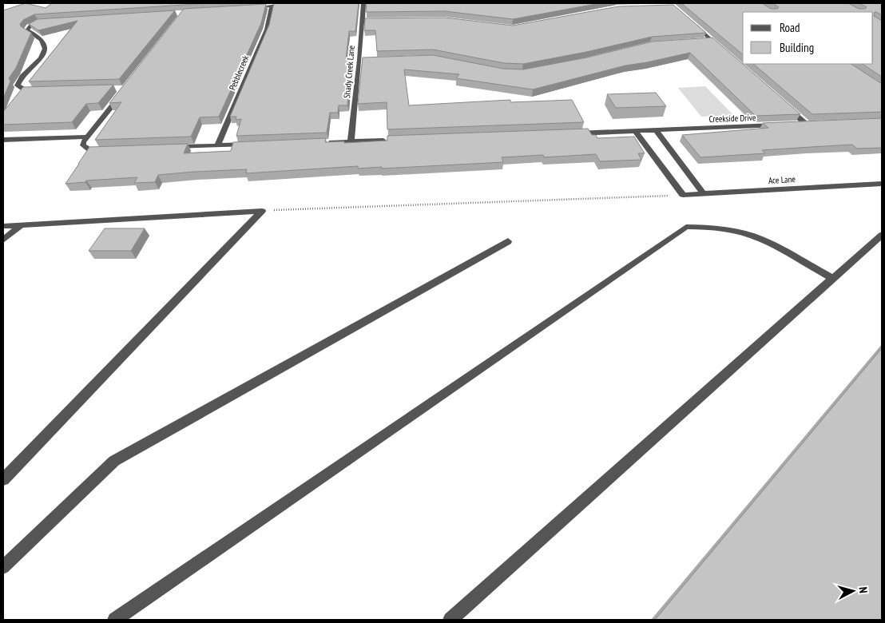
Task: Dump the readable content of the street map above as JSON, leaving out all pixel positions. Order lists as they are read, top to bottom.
{
  "streets": {
    "street": [
      "Shady Creek Lane",
      "Pebblecreek",
      "Creekside Drive",
      "Ace Lane"
    ]
  },
  "legend": ["Road", "Building"],
  "north": "right"
}
